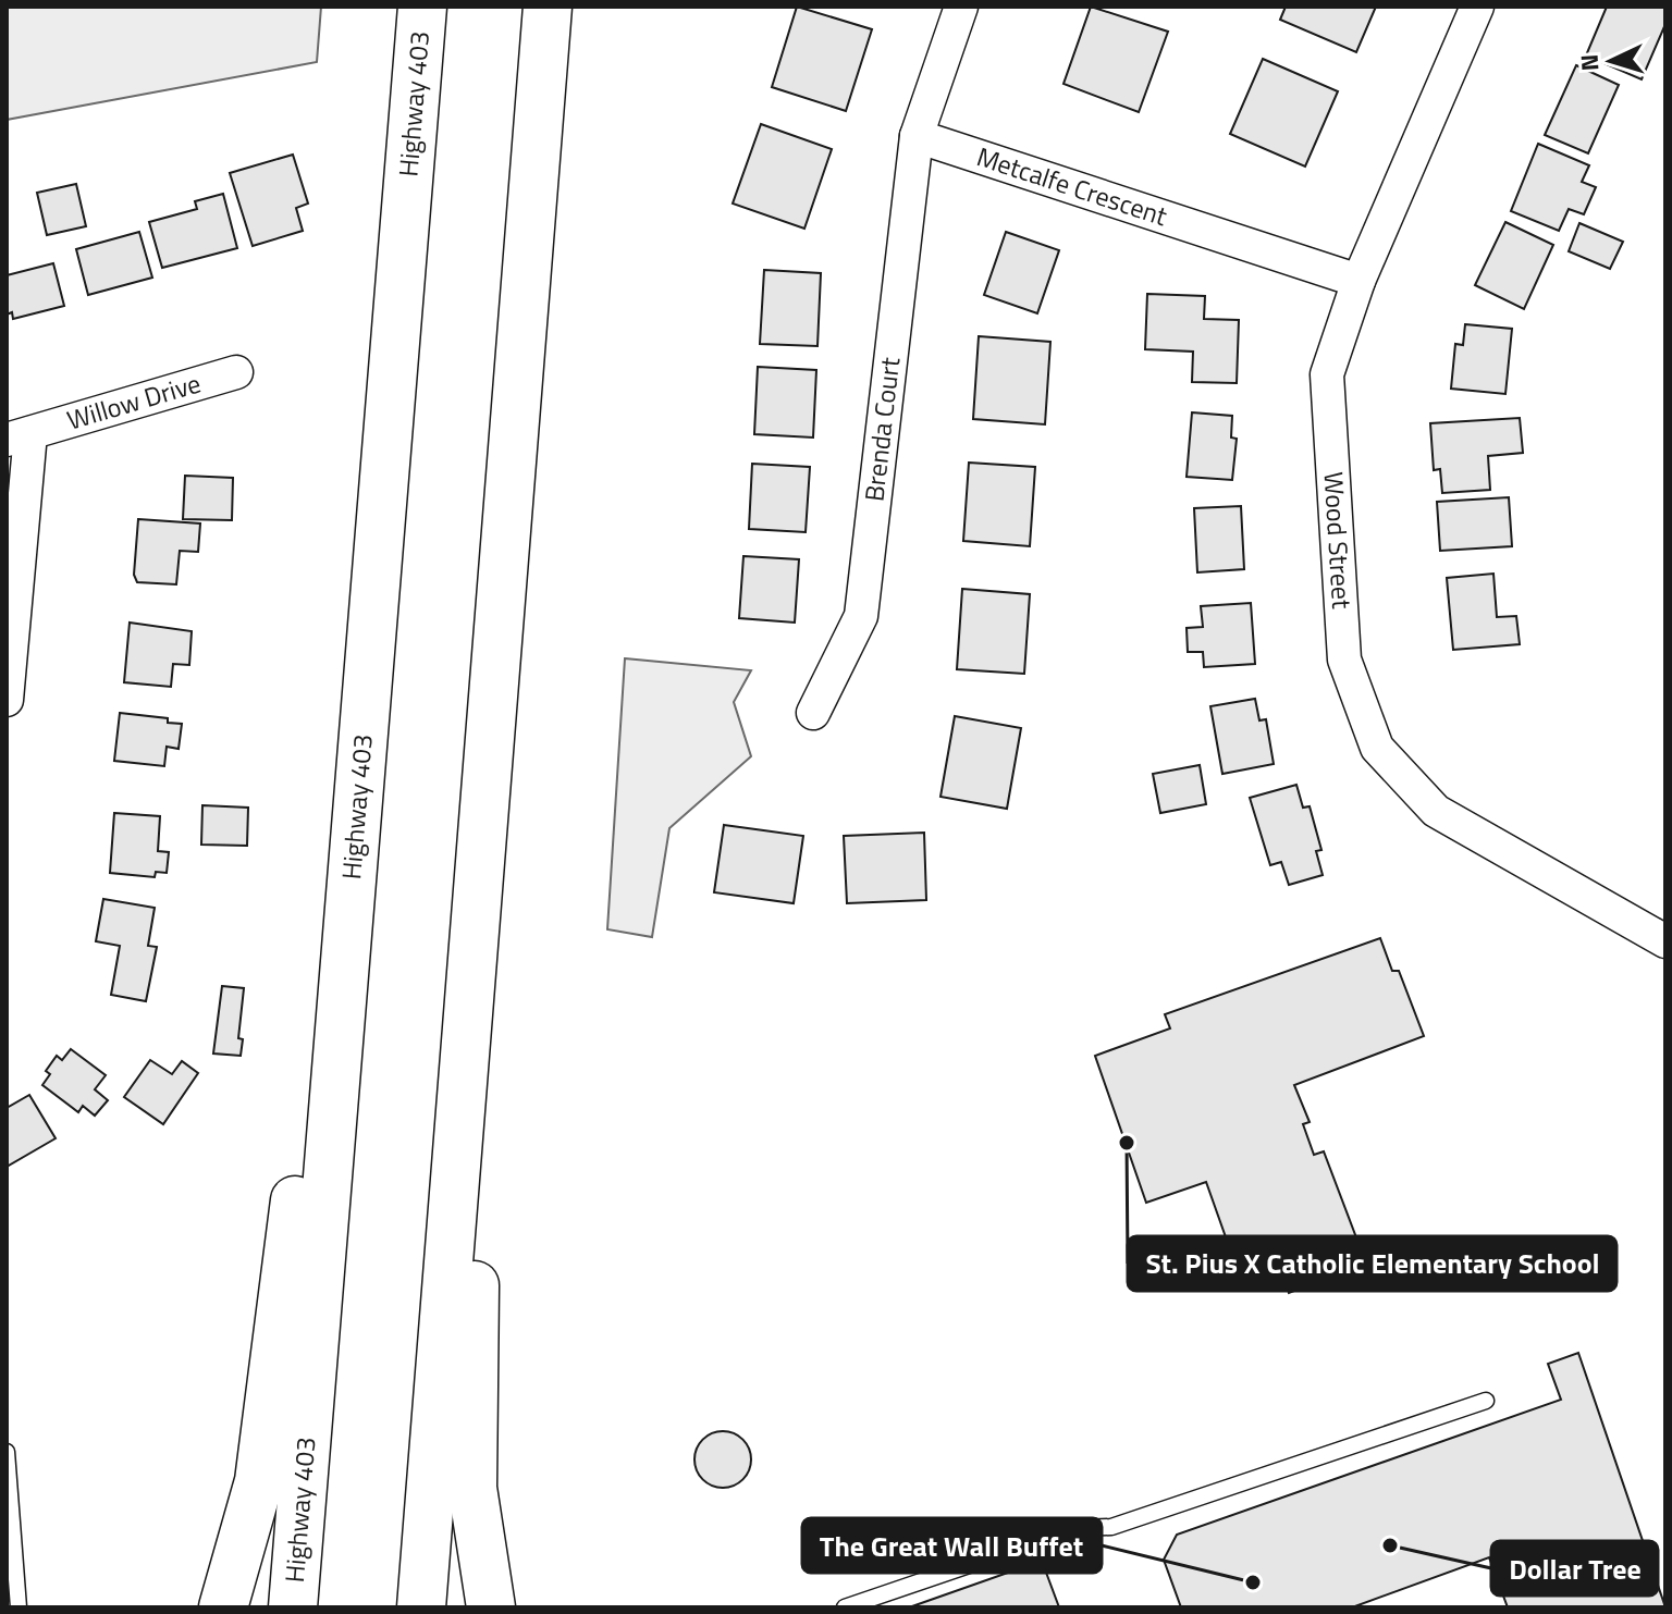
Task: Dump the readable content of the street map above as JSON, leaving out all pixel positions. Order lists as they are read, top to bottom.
{
  "streets": {
    "highway": ["Highway 403"],
    "street": [
      "Metcalfe Crescent",
      "Willow Drive",
      "Brenda Court",
      "Wood Street"
    ]
  },
  "crossings": [
    ["Metcalfe Crescent", "Brenda Court"],
    ["Metcalfe Crescent", "Wood Street"]
  ],
  "places": ["St. Pius X Catholic Elementary School", "Dollar Tree", "The Great Wall Buffet"],
  "north": "left"
}
